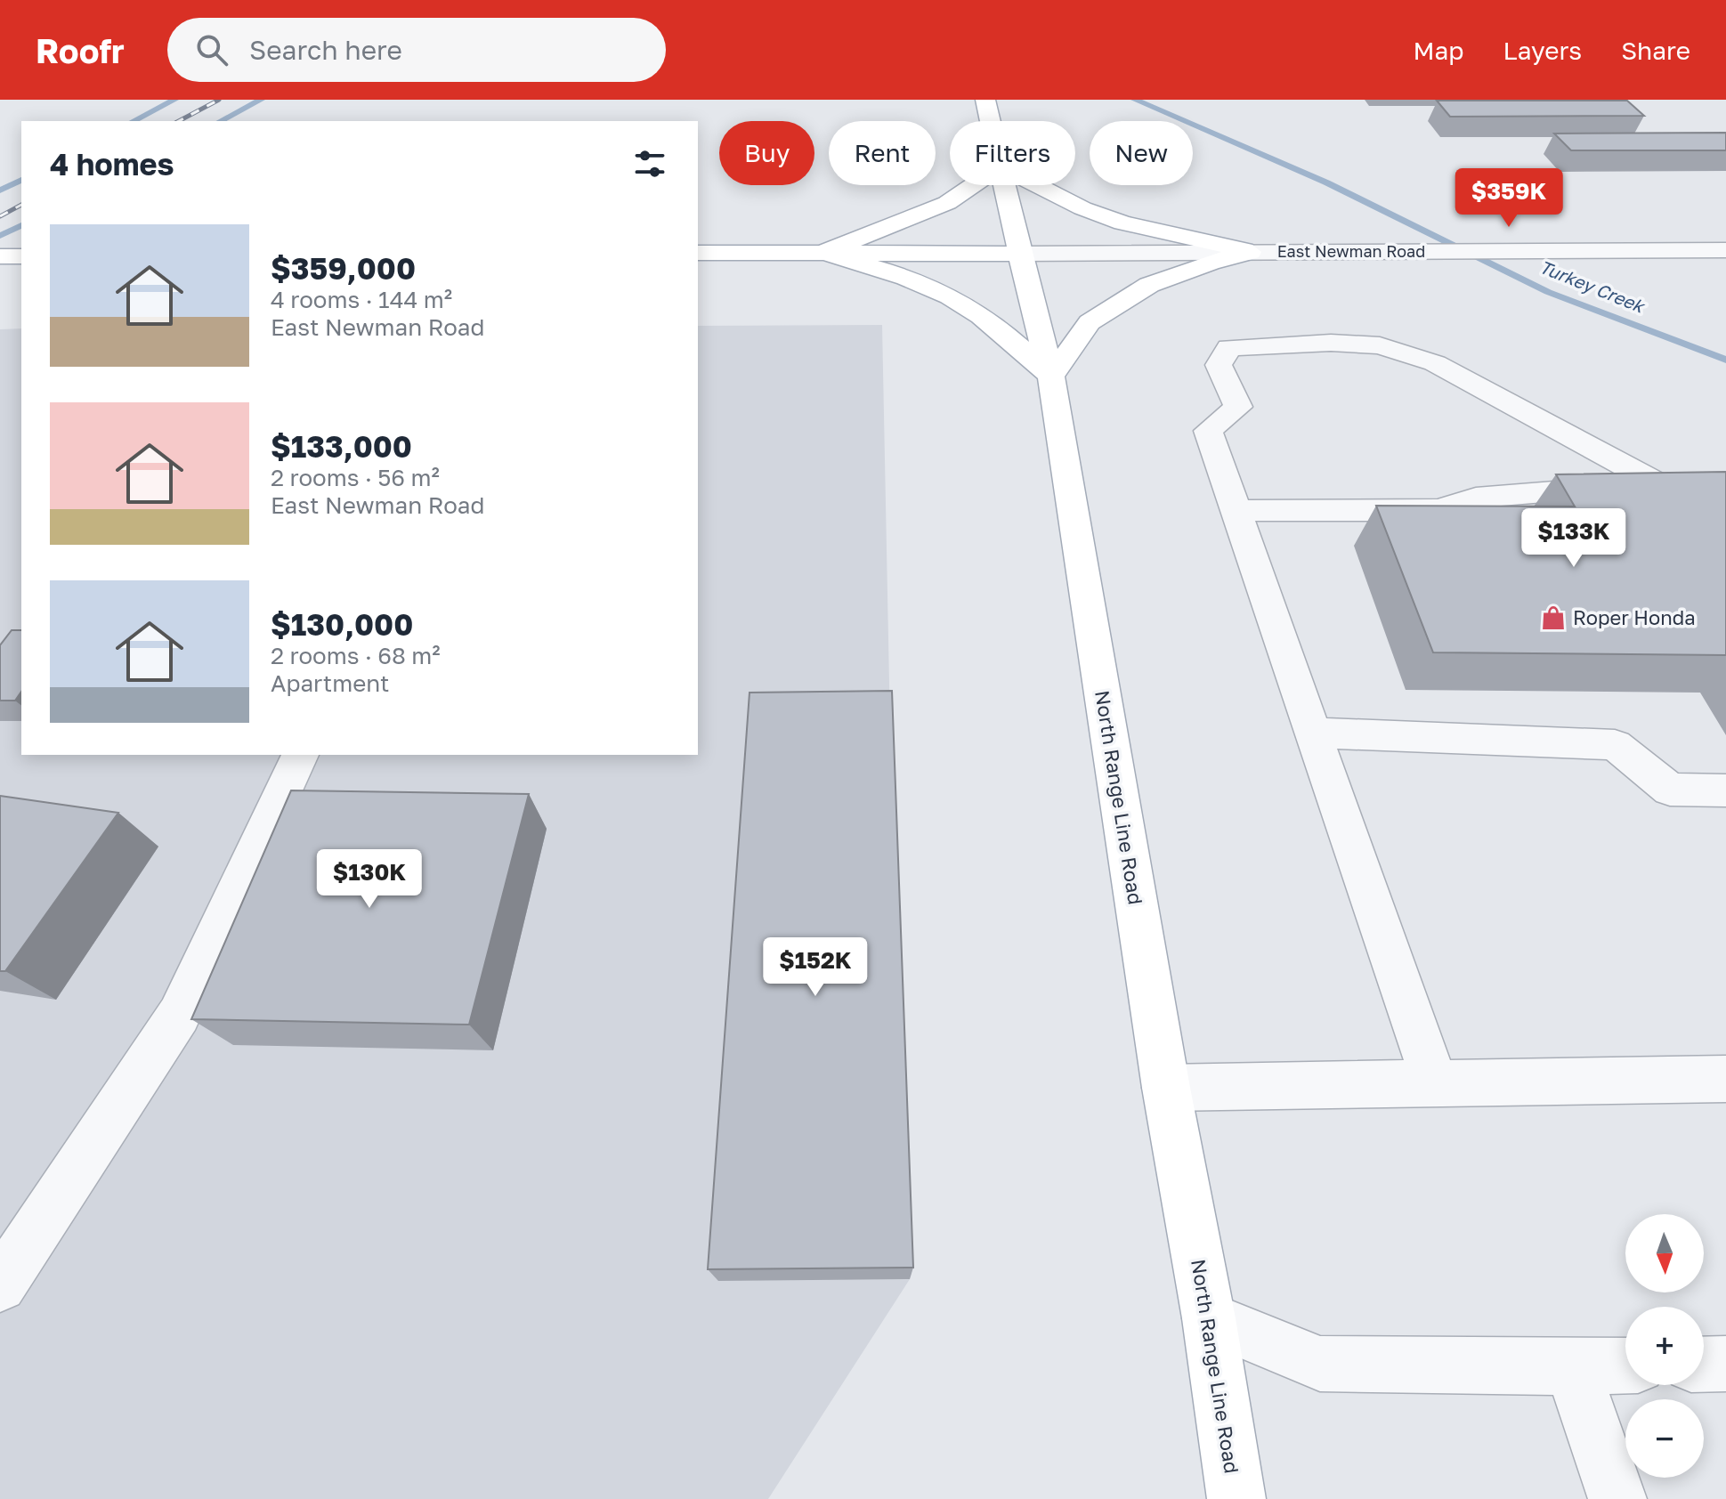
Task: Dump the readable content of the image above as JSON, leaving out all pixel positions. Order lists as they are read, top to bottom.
{
  "streets": {
    "main road": ["North Range Line Road"],
    "street": ["East Newman Road"]
  },
  "crossings": [
    ["East Newman Road", "North Range Line Road"]
  ],
  "water": ["Turkey Creek"],
  "places": {
    "shop": ["Roper Honda"]
  },
  "north": "bottom",
  "page": {
    "header": "Roofr",
    "search": "Search here",
    "nav": ["Map", "Layers", "Share"],
    "chip": [
      "Buy",
      "Rent",
      "Filters",
      "New"
    ],
    "heading": "4 homes",
    "price": [
      "$359K",
      "$133K",
      "$130K",
      "$152K"
    ],
    "list": [
      {
        "name": "$359,000",
        "note": "4 rooms · 144 m² · East Newman Road"
      },
      {
        "name": "$133,000",
        "note": "2 rooms · 56 m² · East Newman Road"
      },
      {
        "name": "$130,000",
        "note": "2 rooms · 68 m² · Apartment"
      }
    ],
    "map_buttons": ["+", "−"]
  }
}
